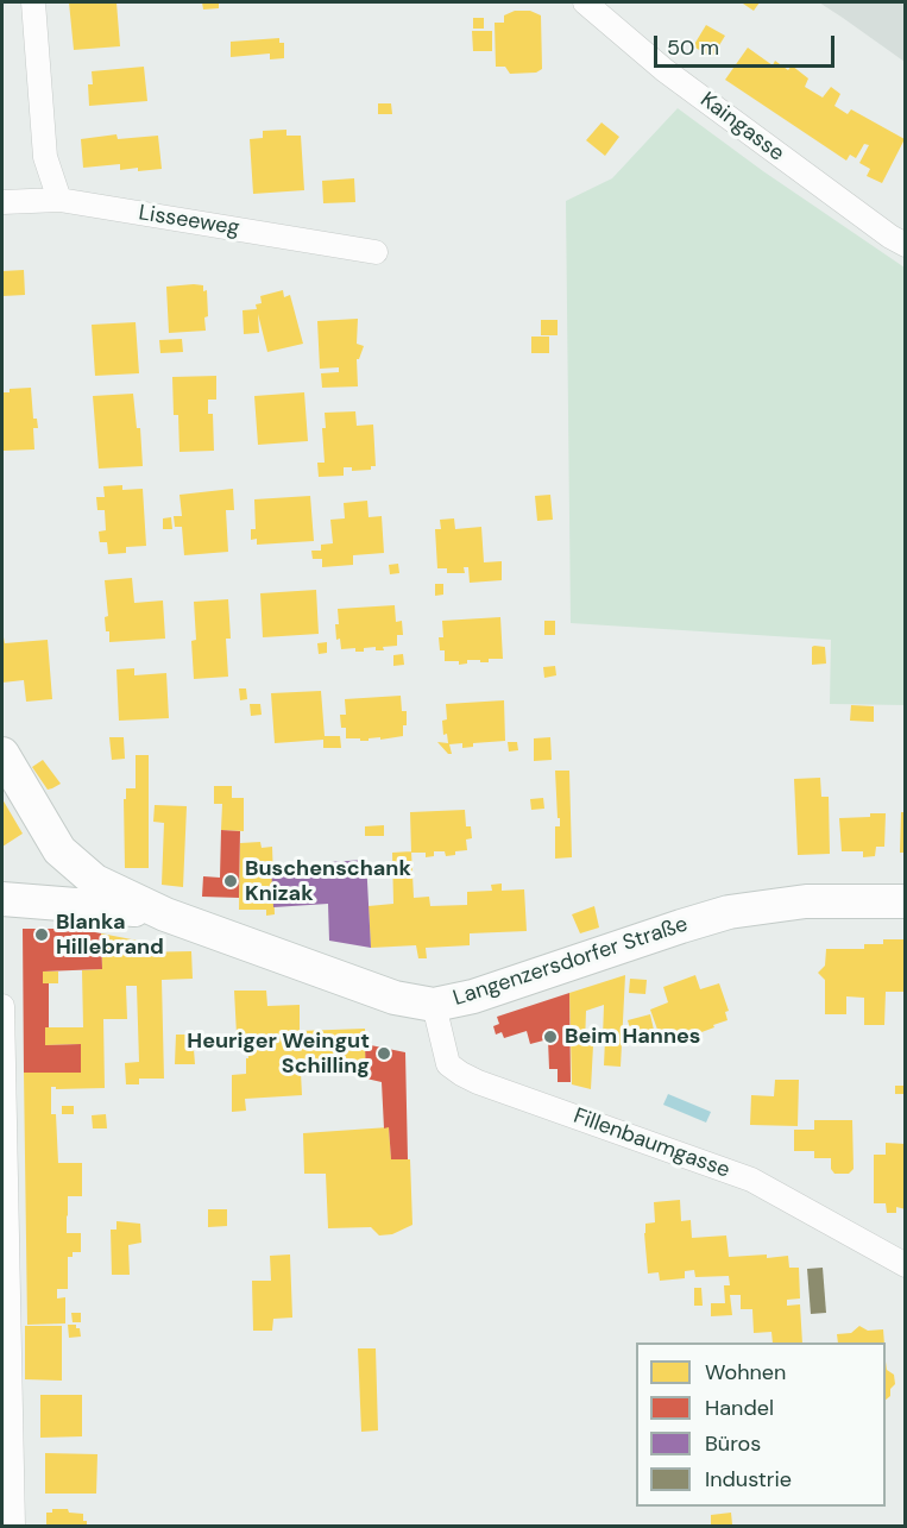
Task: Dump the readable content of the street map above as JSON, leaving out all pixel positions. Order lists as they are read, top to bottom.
{
  "streets": {
    "main road": ["Langenzersdorfer Straße"],
    "street": ["Kaingasse", "Lisseeweg", "Fillenbaumgasse"]
  },
  "crossings": [
    ["Langenzersdorfer Straße", "Fillenbaumgasse"]
  ],
  "places": [
    "Buschenschank Knizak",
    "Blanka Hillebrand",
    "Beim Hannes",
    "Heuriger Weingut Schilling"
  ],
  "legend": [
    "Wohnen",
    "Handel",
    "Büros",
    "Industrie"
  ],
  "scale_bar": "50 m"
}
